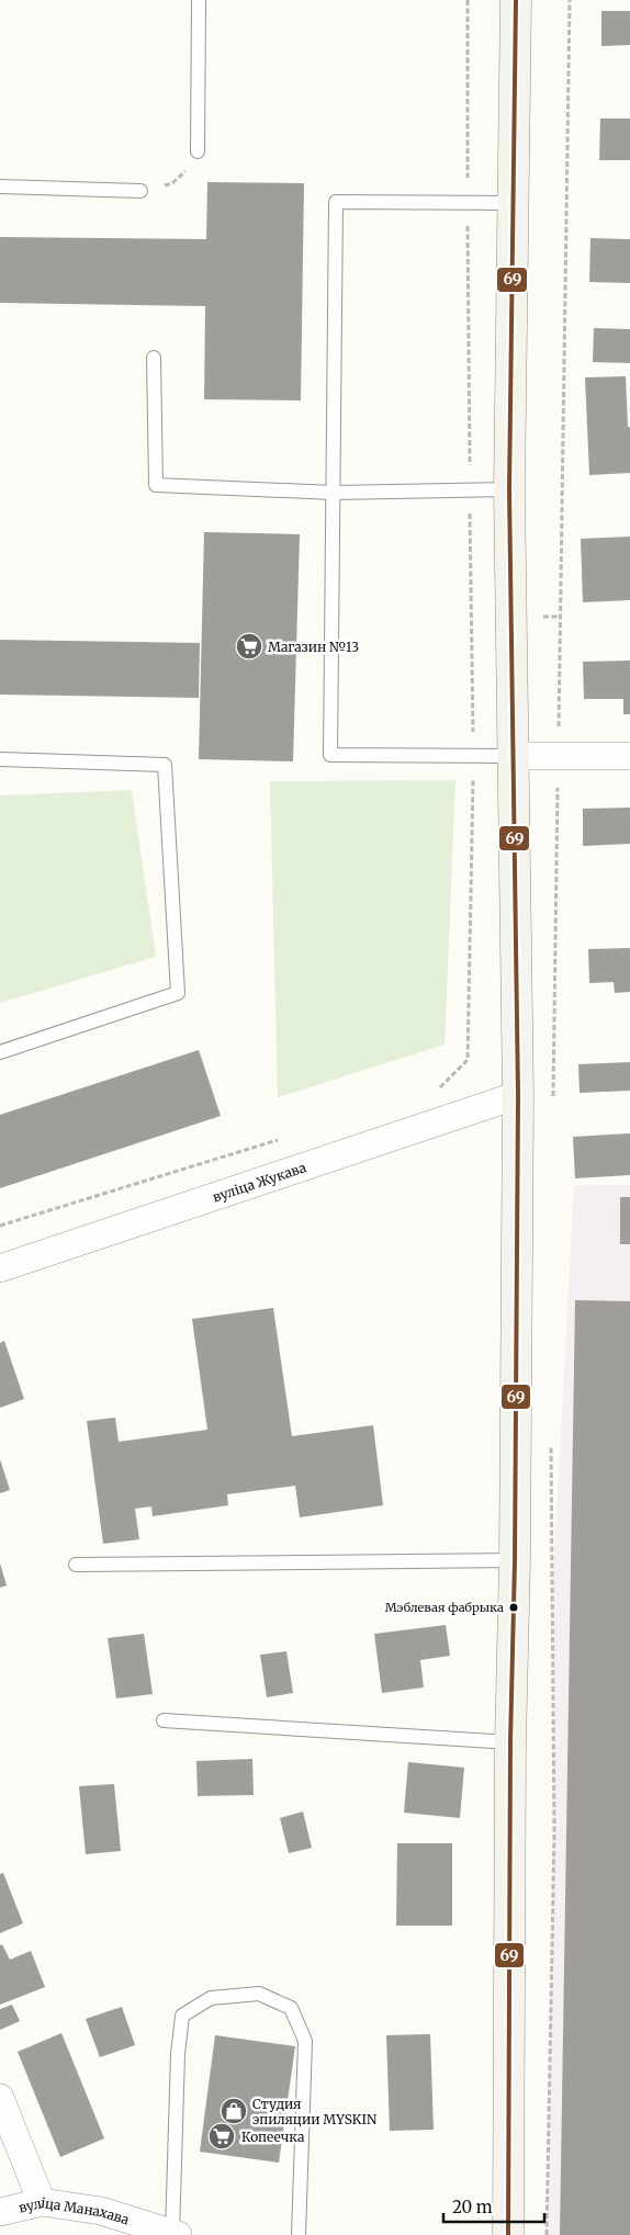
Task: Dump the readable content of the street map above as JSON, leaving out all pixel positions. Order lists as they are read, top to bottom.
{
  "streets": {
    "street": ["вуліца Жукава", "вуліца Манахава"]
  },
  "places": {
    "supermarket": ["Магазин №13", "Копеечка"],
    "other": ["Мэблевая фабрыка"],
    "shop": ["Студия эпиляции MYSKIN"]
  },
  "lines": ["transit line 69"],
  "scale_bar": "20 m"
}
